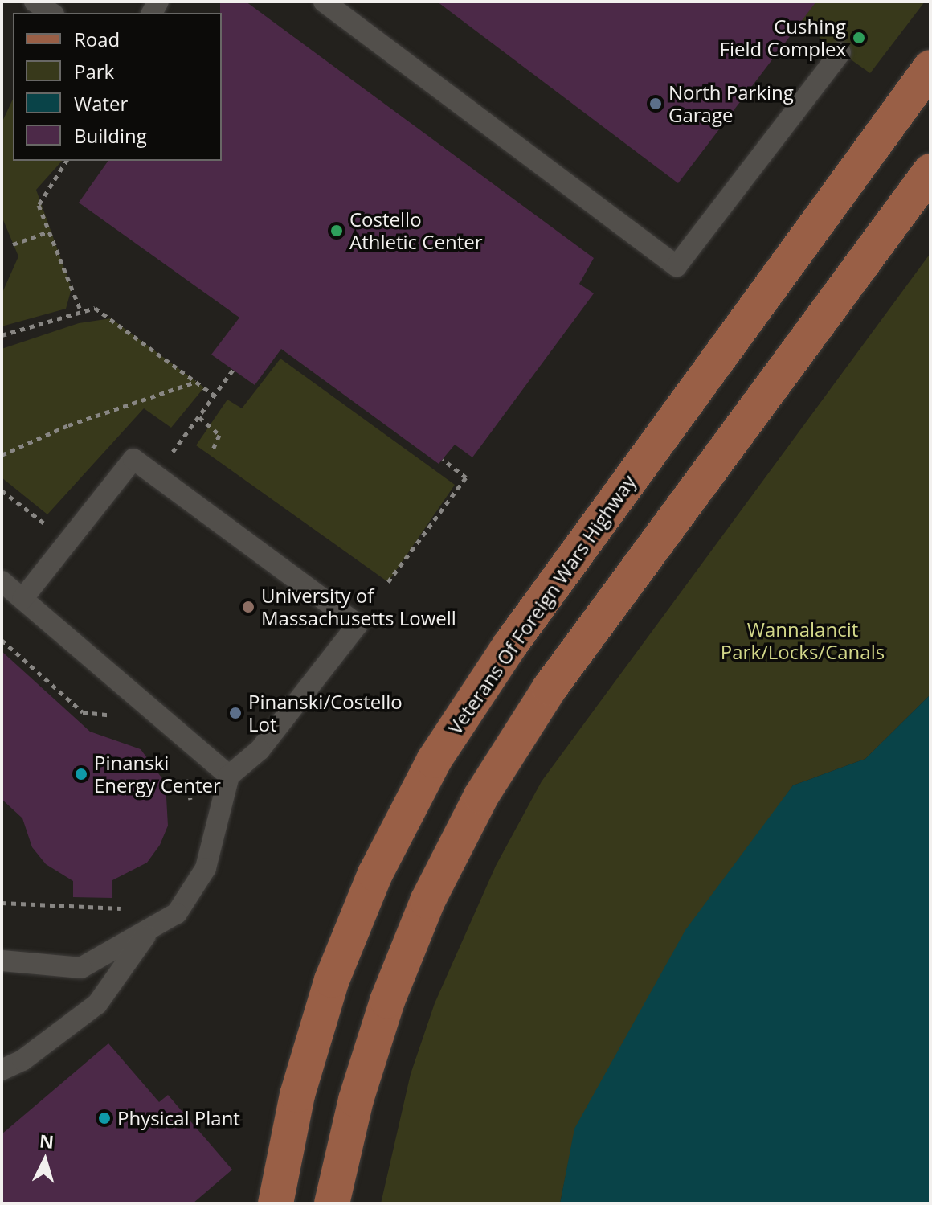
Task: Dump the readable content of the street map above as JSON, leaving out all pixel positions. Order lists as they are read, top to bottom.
{
  "streets": {
    "main road": ["Veterans Of Foreign Wars Highway"]
  },
  "parks": ["Wannalancit Park/Locks/Canals"],
  "places": [
    "Cushing Field Complex",
    "North Parking Garage",
    "Costello Athletic Center",
    "University of Massachusetts Lowell",
    "Pinanski/Costello Lot",
    "Pinanski Energy Center",
    "Physical Plant"
  ],
  "legend": [
    "Road",
    "Park",
    "Water",
    "Building"
  ],
  "north": "top"
}
